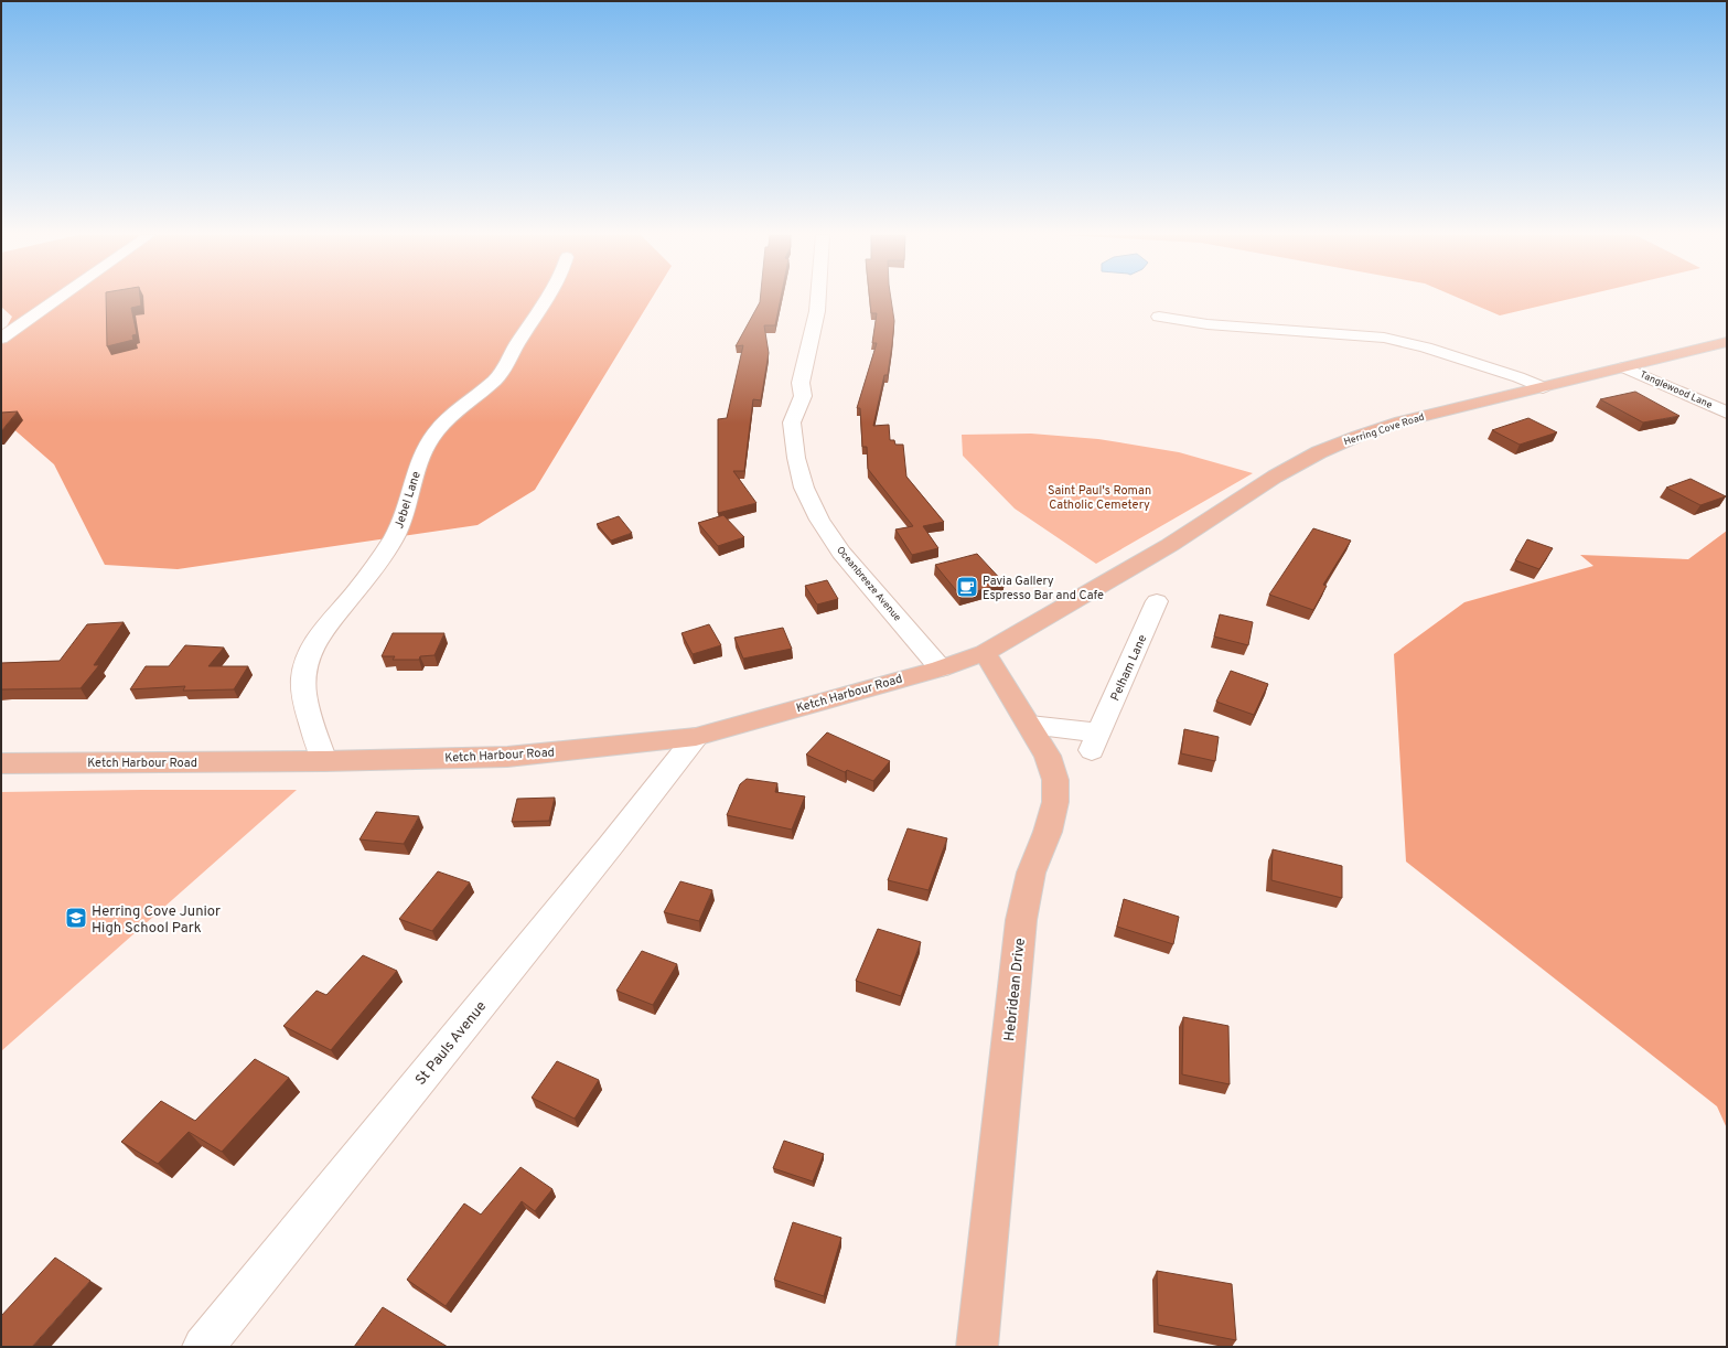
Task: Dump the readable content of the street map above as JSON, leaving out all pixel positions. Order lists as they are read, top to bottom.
{
  "streets": {
    "main road": ["Herring Cove Road", "Ketch Harbour Road", "Hebridean Drive"],
    "street": [
      "Tanglewood Lane",
      "Jebel Lane",
      "Oceanbreeze Avenue",
      "Pelham Lane",
      "St Pauls Avenue"
    ]
  },
  "crossings": [
    ["Tanglewood Lane", "Herring Cove Road"],
    ["Herring Cove Road", "Ketch Harbour Road"],
    ["Herring Cove Road", "Hebridean Drive"],
    ["Jebel Lane", "Ketch Harbour Road"],
    ["Oceanbreeze Avenue", "Ketch Harbour Road"],
    ["Pelham Lane", "Hebridean Drive"],
    ["Ketch Harbour Road", "Hebridean Drive"],
    ["Ketch Harbour Road", "St Pauls Avenue"]
  ],
  "parks": ["Saint Paul's Roman Catholic Cemetery"],
  "places": {
    "cafe": ["Pavia Gallery Espresso Bar and Cafe"],
    "school or university": ["Herring Cove Junior High School Park"]
  }
}
